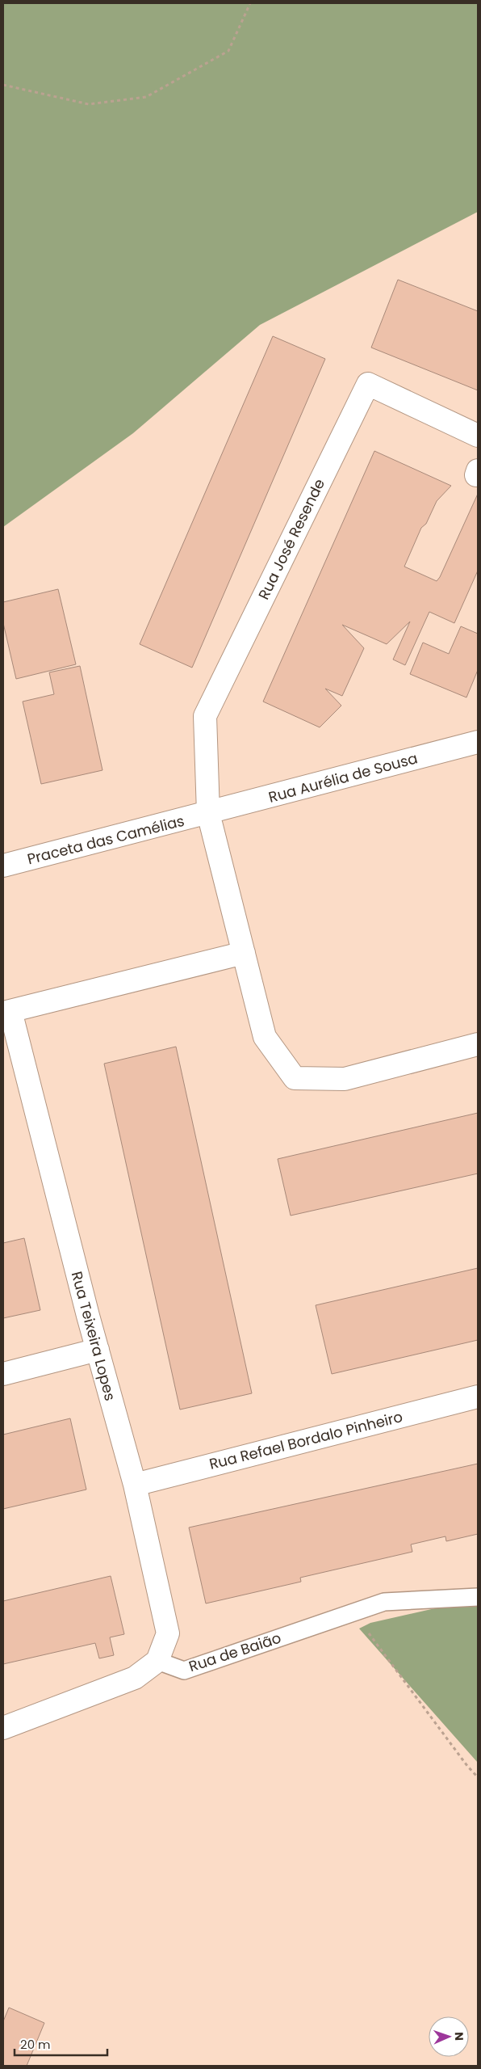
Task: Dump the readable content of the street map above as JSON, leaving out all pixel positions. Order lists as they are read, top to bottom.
{
  "streets": {
    "street": [
      "Rua José Resende",
      "Rua Aurélia de Sousa",
      "Praceta das Camélias",
      "Rua Teixeira Lopes",
      "Rua Refael Bordalo Pinheiro"
    ],
    "lane": ["Rua de Baião"]
  },
  "crossings": [
    ["Rua José Resende", "Rua Aurélia de Sousa"],
    ["Rua José Resende", "Praceta das Camélias"],
    ["Rua Aurélia de Sousa", "Praceta das Camélias"],
    ["Rua Teixeira Lopes", "Rua Refael Bordalo Pinheiro"],
    ["Rua Teixeira Lopes", "Rua de Baião"]
  ],
  "scale_bar": "20 m",
  "north": "right"
}
